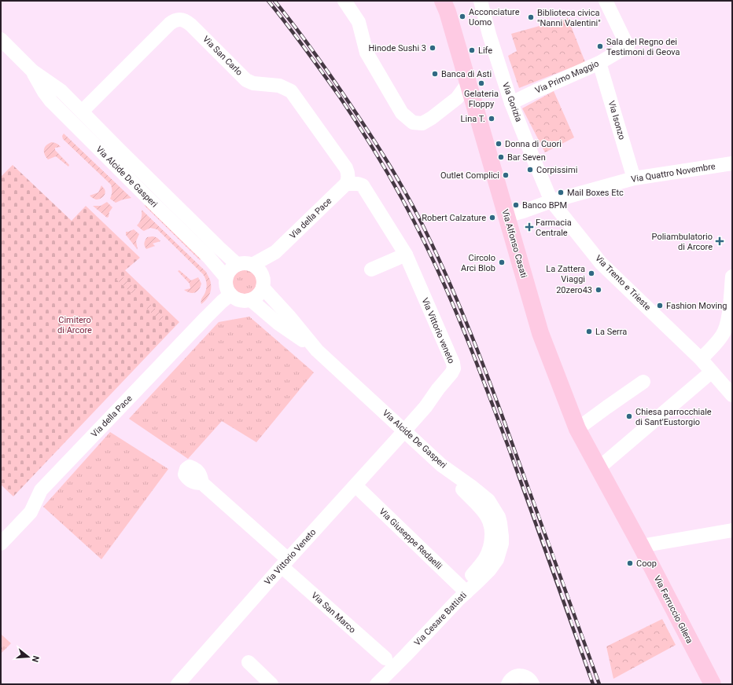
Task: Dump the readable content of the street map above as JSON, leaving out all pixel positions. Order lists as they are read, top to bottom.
{
  "streets": {
    "main road": ["Via Alfonso Casati", "Via Ferruccio Gilera"],
    "street": [
      "Via San Carlo",
      "Via Primo Maggio",
      "Via Gorizia",
      "Via Isonzo",
      "Via Quattro Novembre",
      "Via Alcide De Gasperi",
      "Via della Pace",
      "Via Trento e Trieste",
      "Via Vittorio veneto",
      "Via Giuseppe Redaelli",
      "Via Vittorio Veneto",
      "Via San Marco",
      "Via Cesare Battisti"
    ]
  },
  "crossings": [
    ["Via San Carlo", "Via Alcide De Gasperi"],
    ["Via San Carlo", "Via della Pace"],
    ["Via San Carlo", "Via Vittorio veneto"],
    ["Via Primo Maggio", "Via Gorizia"],
    ["Via Primo Maggio", "Via Isonzo"],
    ["Via Gorizia", "Via Quattro Novembre"],
    ["Via Gorizia", "Via Trento e Trieste"],
    ["Via Isonzo", "Via Quattro Novembre"],
    ["Via Quattro Novembre", "Via Alfonso Casati"],
    ["Via Quattro Novembre", "Via Trento e Trieste"],
    ["Via Alcide De Gasperi", "Via della Pace"],
    ["Via Alcide De Gasperi", "Via Vittorio veneto"],
    ["Via Alcide De Gasperi", "Via Vittorio Veneto"],
    ["Via Alcide De Gasperi", "Via Cesare Battisti"],
    ["Via della Pace", "Via Vittorio veneto"],
    ["Via Alfonso Casati", "Via Ferruccio Gilera"],
    ["Via Vittorio veneto", "Via Vittorio Veneto"],
    ["Via Giuseppe Redaelli", "Via Vittorio Veneto"],
    ["Via Giuseppe Redaelli", "Via Cesare Battisti"],
    ["Via Vittorio Veneto", "Via San Marco"]
  ],
  "parks": ["Cimitero di Arcore"],
  "places": {
    "other": [
      "Acconciature Uomo",
      "Biblioteca civica \"Nanni Valentini\"",
      "Sala del Regno dei Testimoni di Geova",
      "Hinode Sushi 3",
      "Life",
      "Banca di Asti",
      "Gelateria Floppy",
      "Lina T.",
      "Donna di Cuori",
      "Bar Seven",
      "Corpissimi",
      "Outlet Complici",
      "Mail Boxes Etc",
      "Banco BPM",
      "Robert Calzature",
      "Circolo Arci Blob",
      "La Zattera Viaggi",
      "20zero43",
      "Fashion Moving",
      "La Serra",
      "Chiesa parrocchiale di Sant'Eustorgio",
      "Coop"
    ],
    "health": ["Farmacia Centrale", "Poliambulatorio di Arcore"]
  },
  "north": "right"
}
